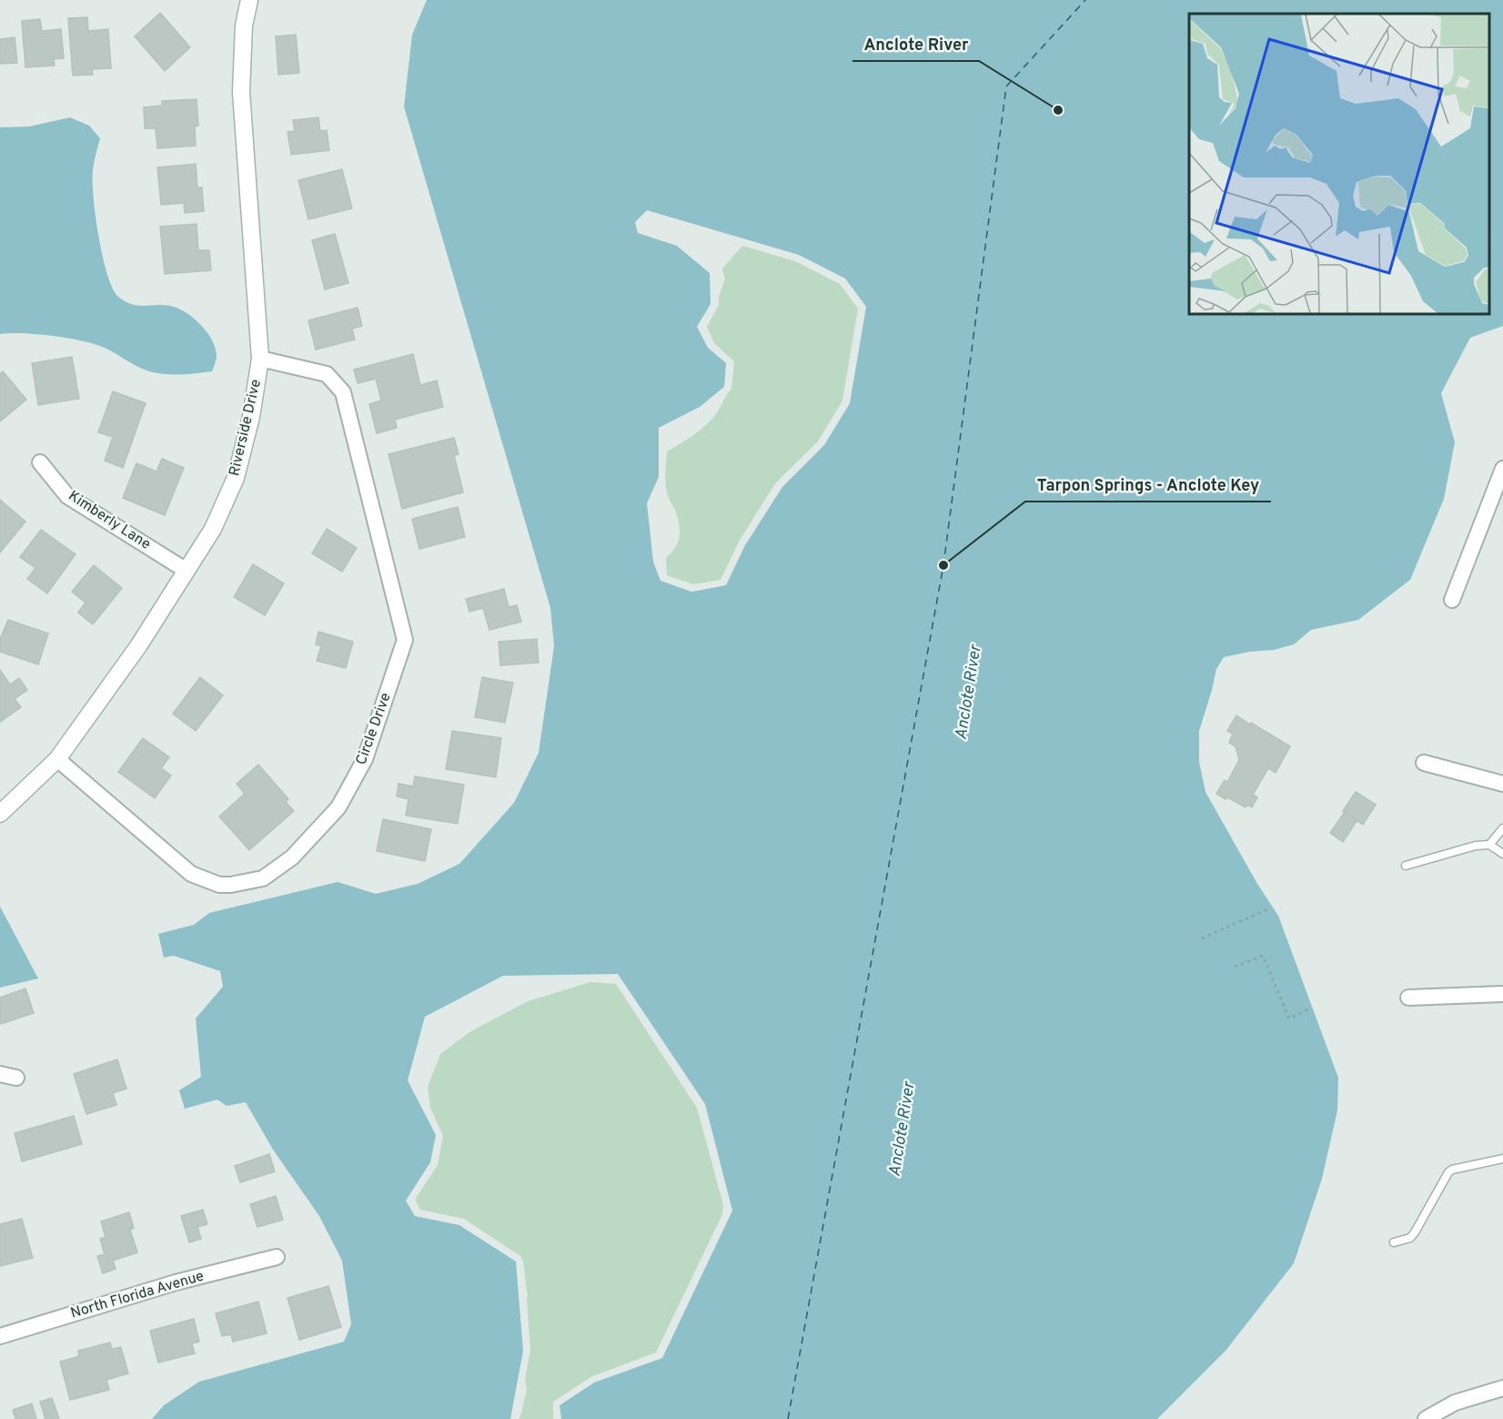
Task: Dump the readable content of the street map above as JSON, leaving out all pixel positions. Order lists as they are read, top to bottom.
{
  "streets": {
    "street": [
      "Riverside Drive",
      "Kimberly Lane",
      "Circle Drive",
      "North Florida Avenue"
    ]
  },
  "crossings": [
    ["Riverside Drive", "Kimberly Lane"],
    ["Riverside Drive", "Circle Drive"]
  ],
  "water": ["Anclote River"],
  "places": ["Anclote River", "Tarpon Springs - Anclote Key"]
}
